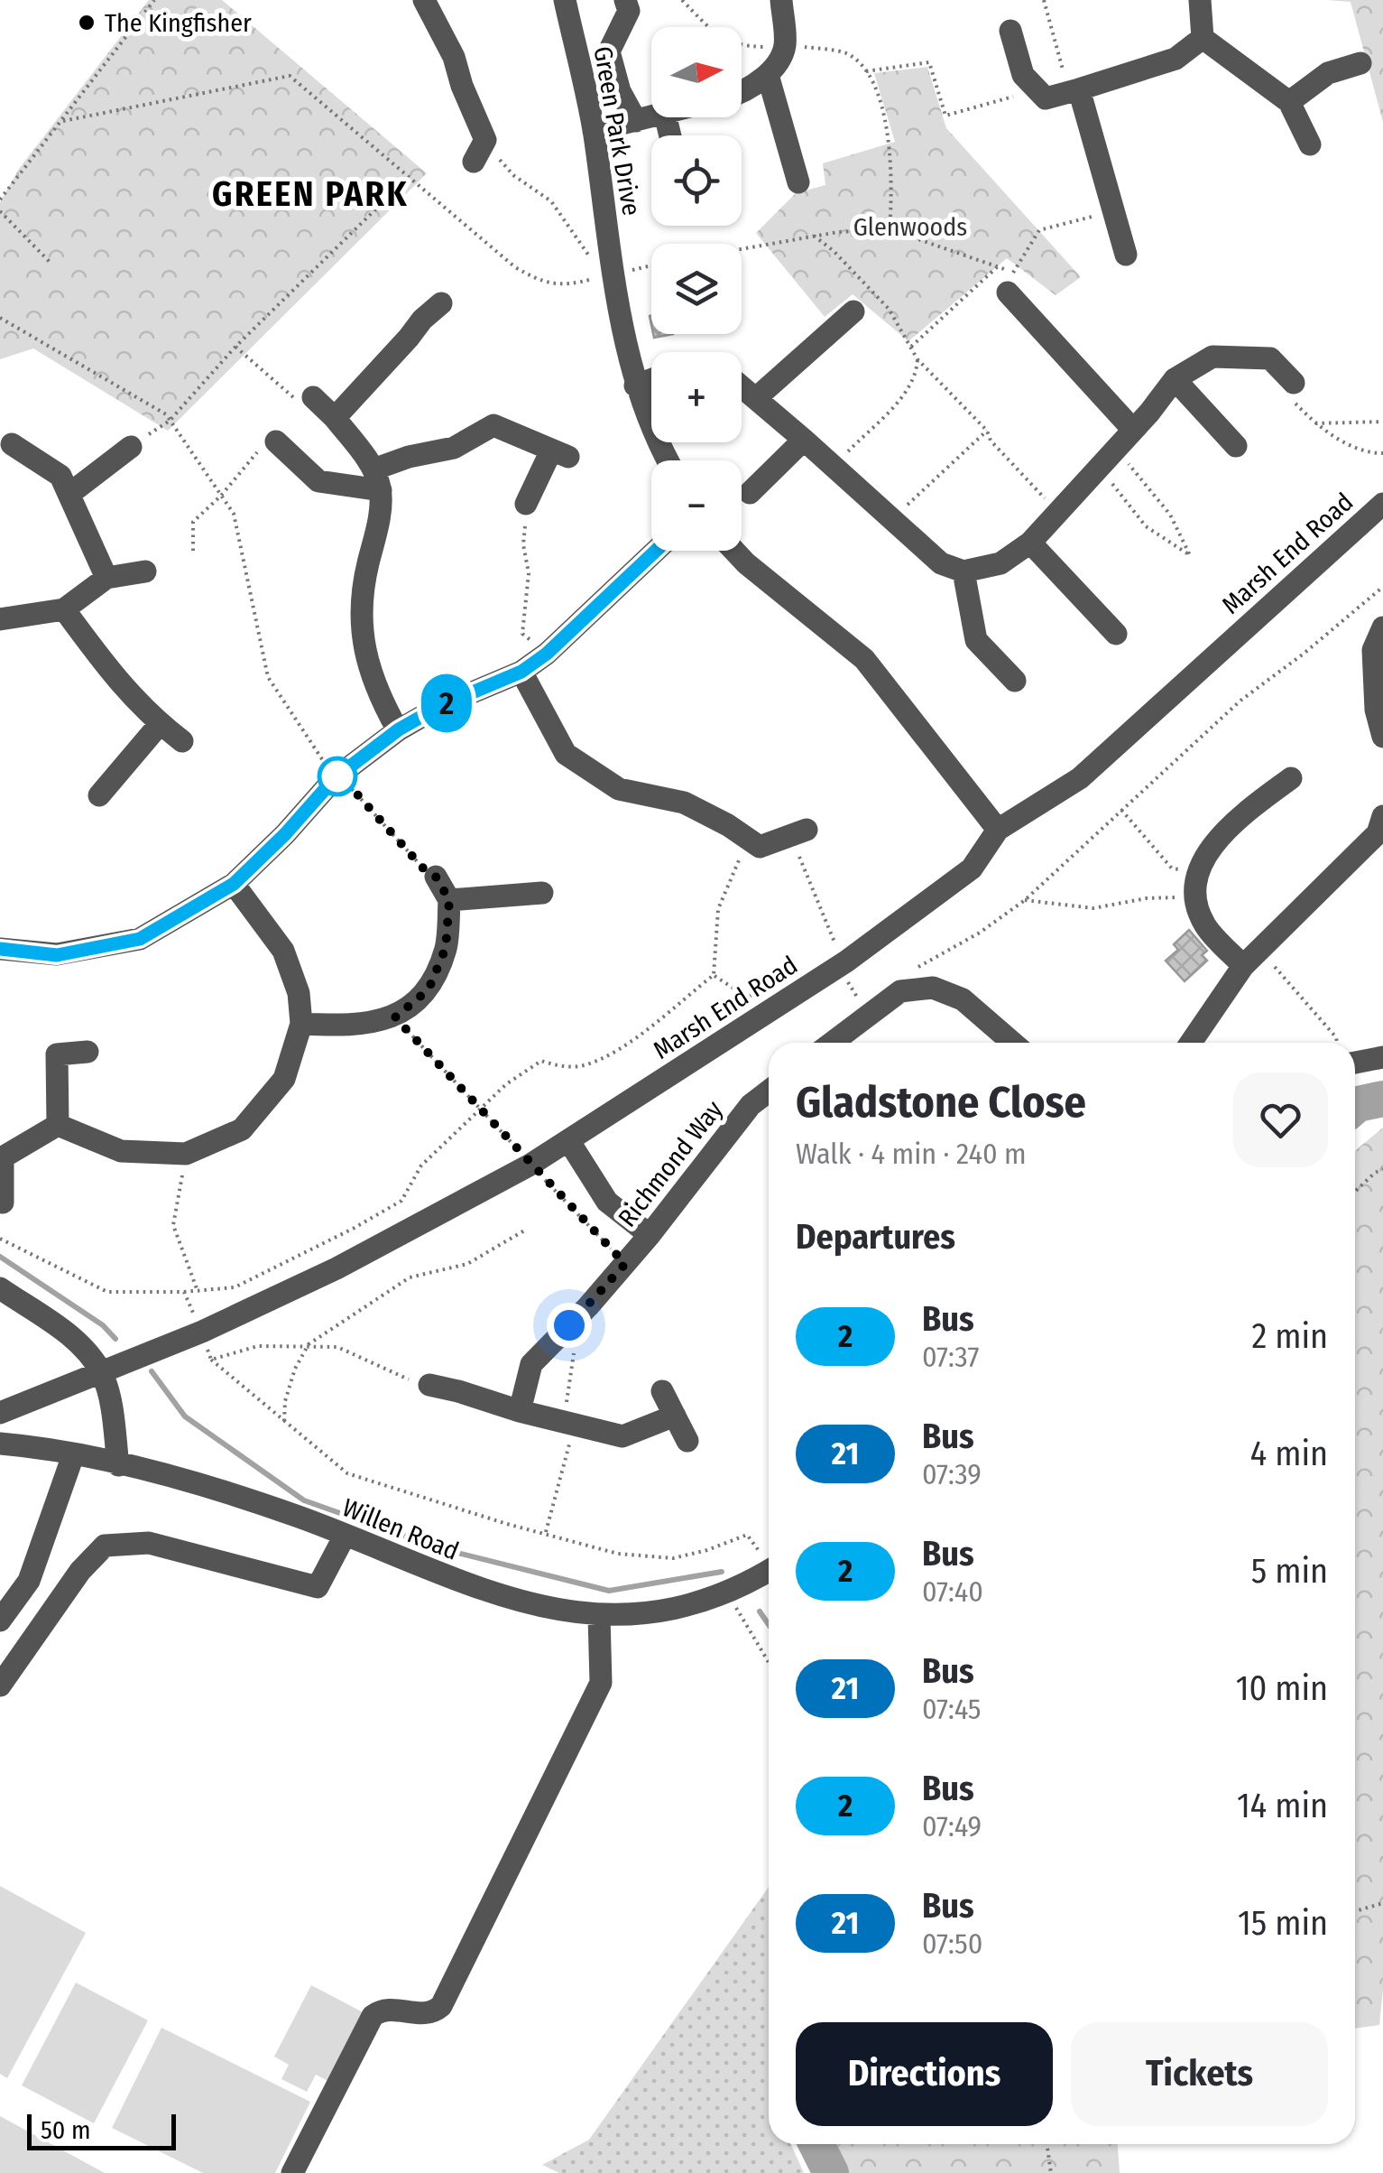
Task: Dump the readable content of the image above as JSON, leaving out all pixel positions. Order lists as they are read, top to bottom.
{
  "streets": {
    "street": [
      "Green Park Drive",
      "Marsh End Road",
      "Richmond Way",
      "Willen Road"
    ]
  },
  "districts": ["GREEN PARK"],
  "parks": ["Glenwoods"],
  "places": ["The Kingfisher"],
  "lines": ["bus line 2"],
  "scale_bar": "50 m",
  "north": "right",
  "page": {
    "on_map": "2",
    "map_buttons": ["+", "−"],
    "heading": [
      ["Gladstone Close", "Walk · 4 min · 240 m"],
      "Departures"
    ],
    "list": [
      {
        "mark": "2",
        "name": "Bus",
        "note": "07:37",
        "value": "2 min"
      },
      {
        "mark": "21",
        "name": "Bus",
        "note": "07:39",
        "value": "4 min"
      },
      {
        "mark": "2",
        "name": "Bus",
        "note": "07:40",
        "value": "5 min"
      },
      {
        "mark": "21",
        "name": "Bus",
        "note": "07:45",
        "value": "10 min"
      },
      {
        "mark": "2",
        "name": "Bus",
        "note": "07:49",
        "value": "14 min"
      },
      {
        "mark": "21",
        "name": "Bus",
        "note": "07:50",
        "value": "15 min"
      }
    ],
    "buttons": ["Directions", "Tickets"],
    "scale": "50 m"
  }
}
